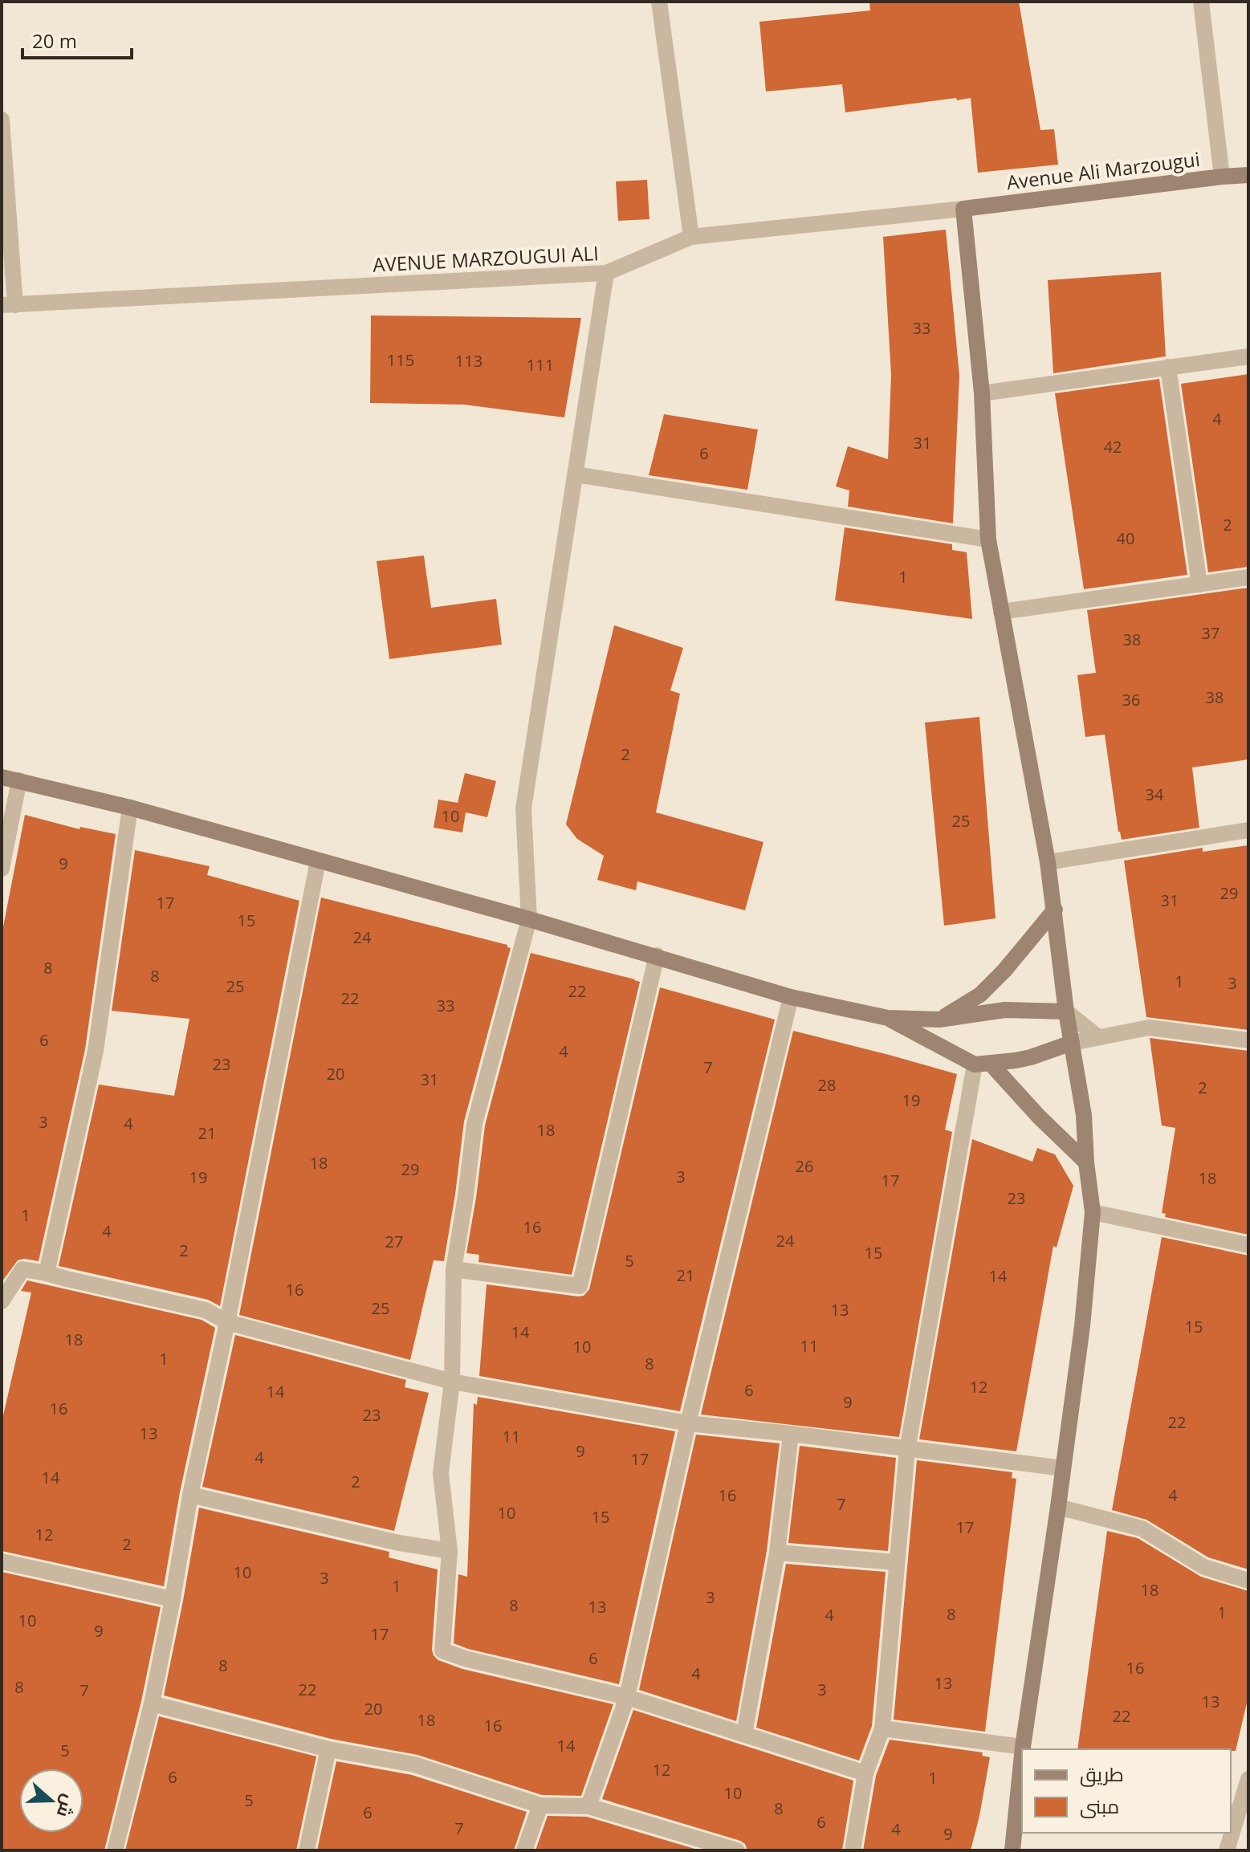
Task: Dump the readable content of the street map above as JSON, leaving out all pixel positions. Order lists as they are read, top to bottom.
{
  "streets": {
    "main road": ["Avenue Ali Marzougui"],
    "street": ["AVENUE MARZOUGUI ALI"]
  },
  "crossings": [
    ["Avenue Ali Marzougui", "AVENUE MARZOUGUI ALI"]
  ],
  "house_numbers": [
    "33",
    "115",
    "113",
    "111",
    "4",
    "31",
    "42",
    "6",
    "2",
    "40",
    "1",
    "37",
    "38",
    "38",
    "36",
    "2",
    "34",
    "10",
    "25",
    "9",
    "29",
    "31",
    "17",
    "15",
    "24",
    "8",
    "8",
    "1",
    "3",
    "25",
    "22",
    "22",
    "33",
    "6",
    "4",
    "23",
    "7",
    "20",
    "31",
    "28",
    "2",
    "19",
    "3",
    "4",
    "18",
    "21",
    "18",
    "26",
    "29",
    "3",
    "19",
    "18",
    "17",
    "23",
    "1",
    "16",
    "4",
    "24",
    "27",
    "2",
    "15",
    "5",
    "21",
    "14",
    "16",
    "25",
    "13",
    "15",
    "14",
    "18",
    "11",
    "10",
    "1",
    "8",
    "12",
    "6",
    "14",
    "9",
    "16",
    "23",
    "22",
    "13",
    "11",
    "9",
    "4",
    "17",
    "14",
    "2",
    "16",
    "4",
    "7",
    "10",
    "15",
    "17",
    "12",
    "2",
    "10",
    "3",
    "1",
    "18",
    "3",
    "8",
    "13",
    "1",
    "8",
    "4",
    "10",
    "9",
    "17",
    "6",
    "8",
    "16",
    "4",
    "13",
    "8",
    "22",
    "3",
    "7",
    "13",
    "20",
    "22",
    "18",
    "16",
    "14",
    "5",
    "12",
    "6",
    "1",
    "10",
    "5",
    "8",
    "6",
    "6",
    "7",
    "4",
    "9"
  ],
  "legend": ["طريق", "مبنى"],
  "scale_bar": "20 m",
  "north": "right"
}
